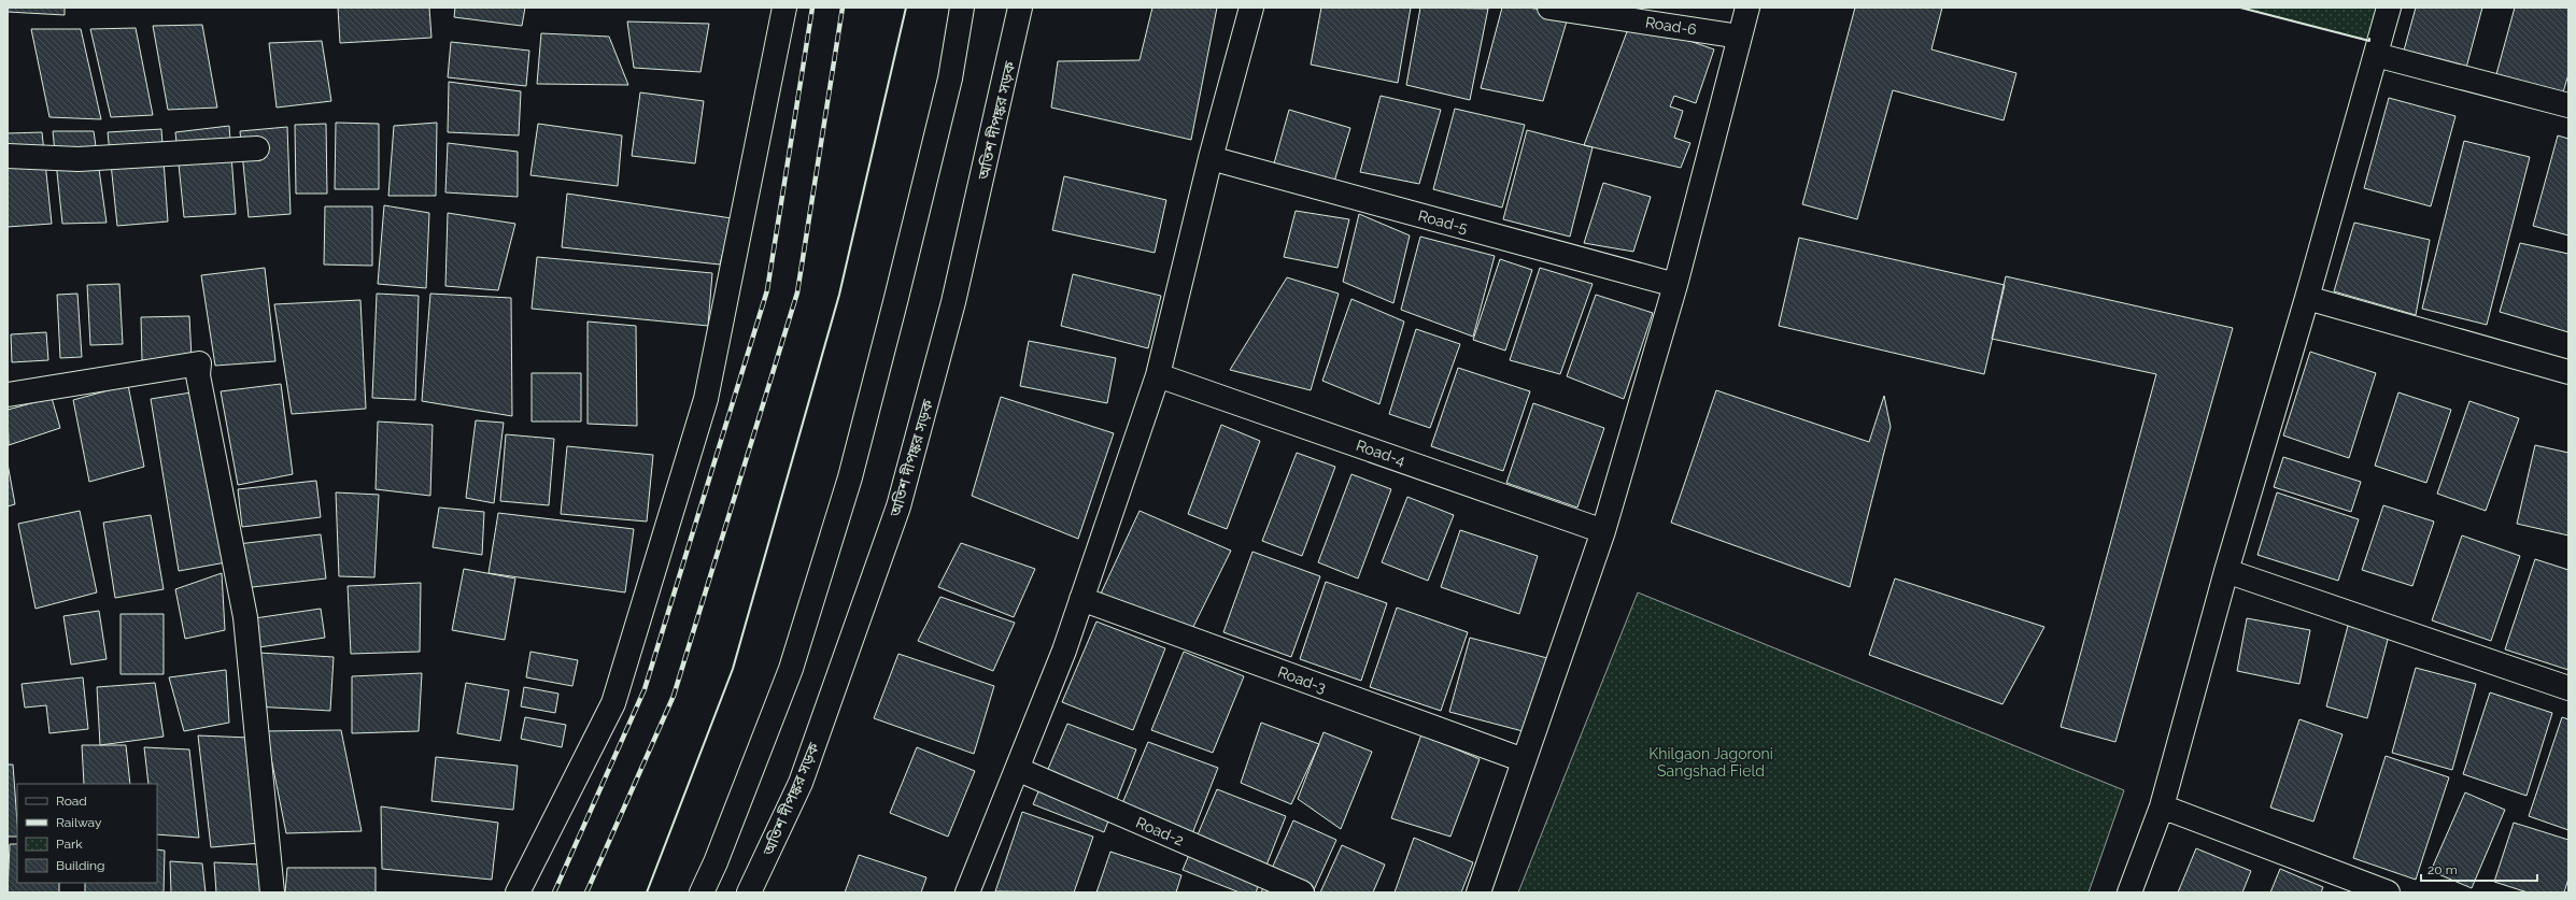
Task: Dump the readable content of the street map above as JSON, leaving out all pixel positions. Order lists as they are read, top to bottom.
{
  "streets": {
    "street": [
      "Road-6",
      "অতিশ দীপঙ্কর সড়ক",
      "Road-5",
      "Road-4",
      "Road-3",
      "Road-2"
    ]
  },
  "parks": ["Khilgaon Jagoroni Sangshad Field"],
  "legend": [
    "Road",
    "Railway",
    "Park",
    "Building"
  ],
  "scale_bar": "20 m"
}
